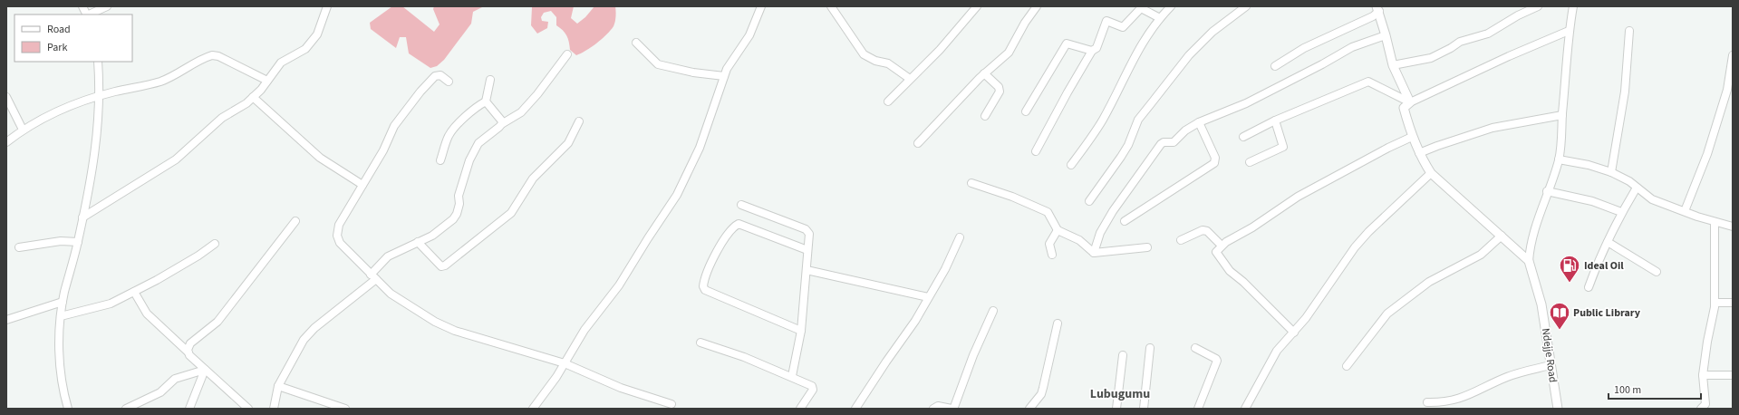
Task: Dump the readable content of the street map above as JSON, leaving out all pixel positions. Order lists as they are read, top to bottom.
{
  "streets": {
    "street": ["Ndejje Road"]
  },
  "districts": ["Lubugumu"],
  "places": {
    "fuel station": ["Ideal Oil"],
    "library": ["Public Library"]
  },
  "legend": ["Road", "Park"],
  "scale_bar": "100 m"
}
